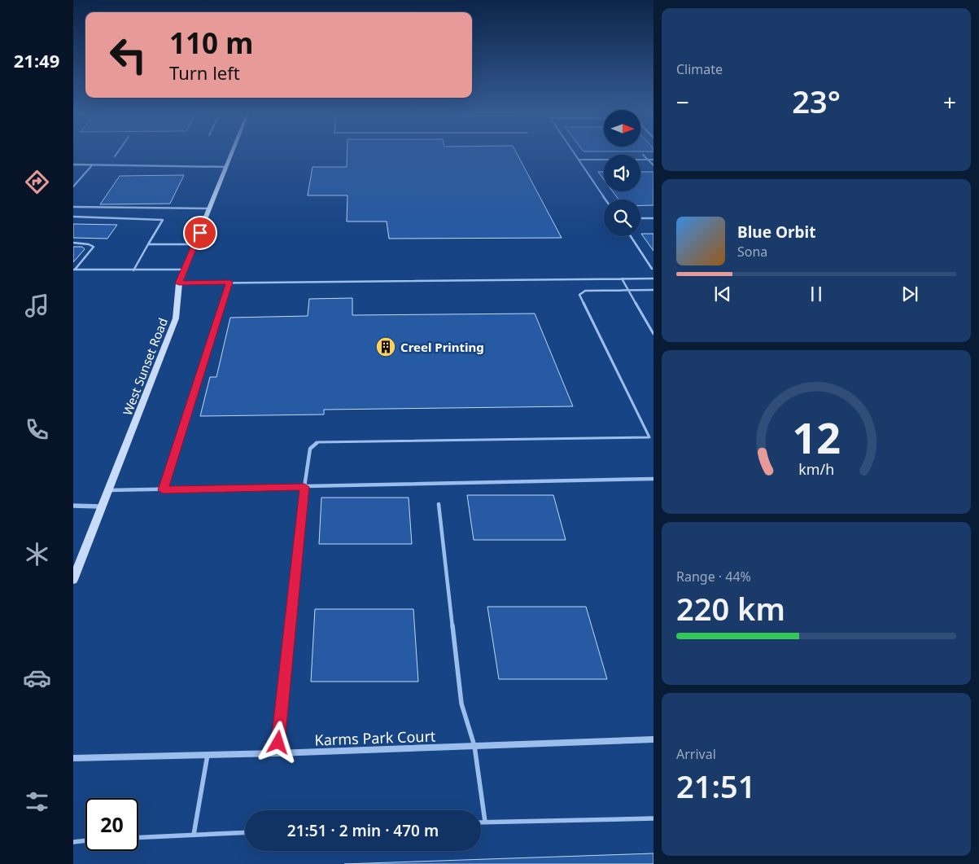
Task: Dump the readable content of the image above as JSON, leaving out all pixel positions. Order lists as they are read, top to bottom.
{
  "streets": {
    "main road": ["West Sunset Road"],
    "street": ["Karms Park Court"]
  },
  "places": {
    "building": ["Creel Printing"]
  },
  "north": "right",
  "page": {
    "tabs": "21:49",
    "tile": [
      "Climate",
      ["Range · 44%", "220 km"],
      ["Arrival", "21:51"]
    ],
    "turn": ["110 m", "Turn left"],
    "heat": ["−", "23°", "+"],
    "song": ["Blue Orbit", "Sona"],
    "limit": "20",
    "trip": "21:51 · 2 min · 470 m",
    "gauge": ["12", "km/h"]
  }
}
